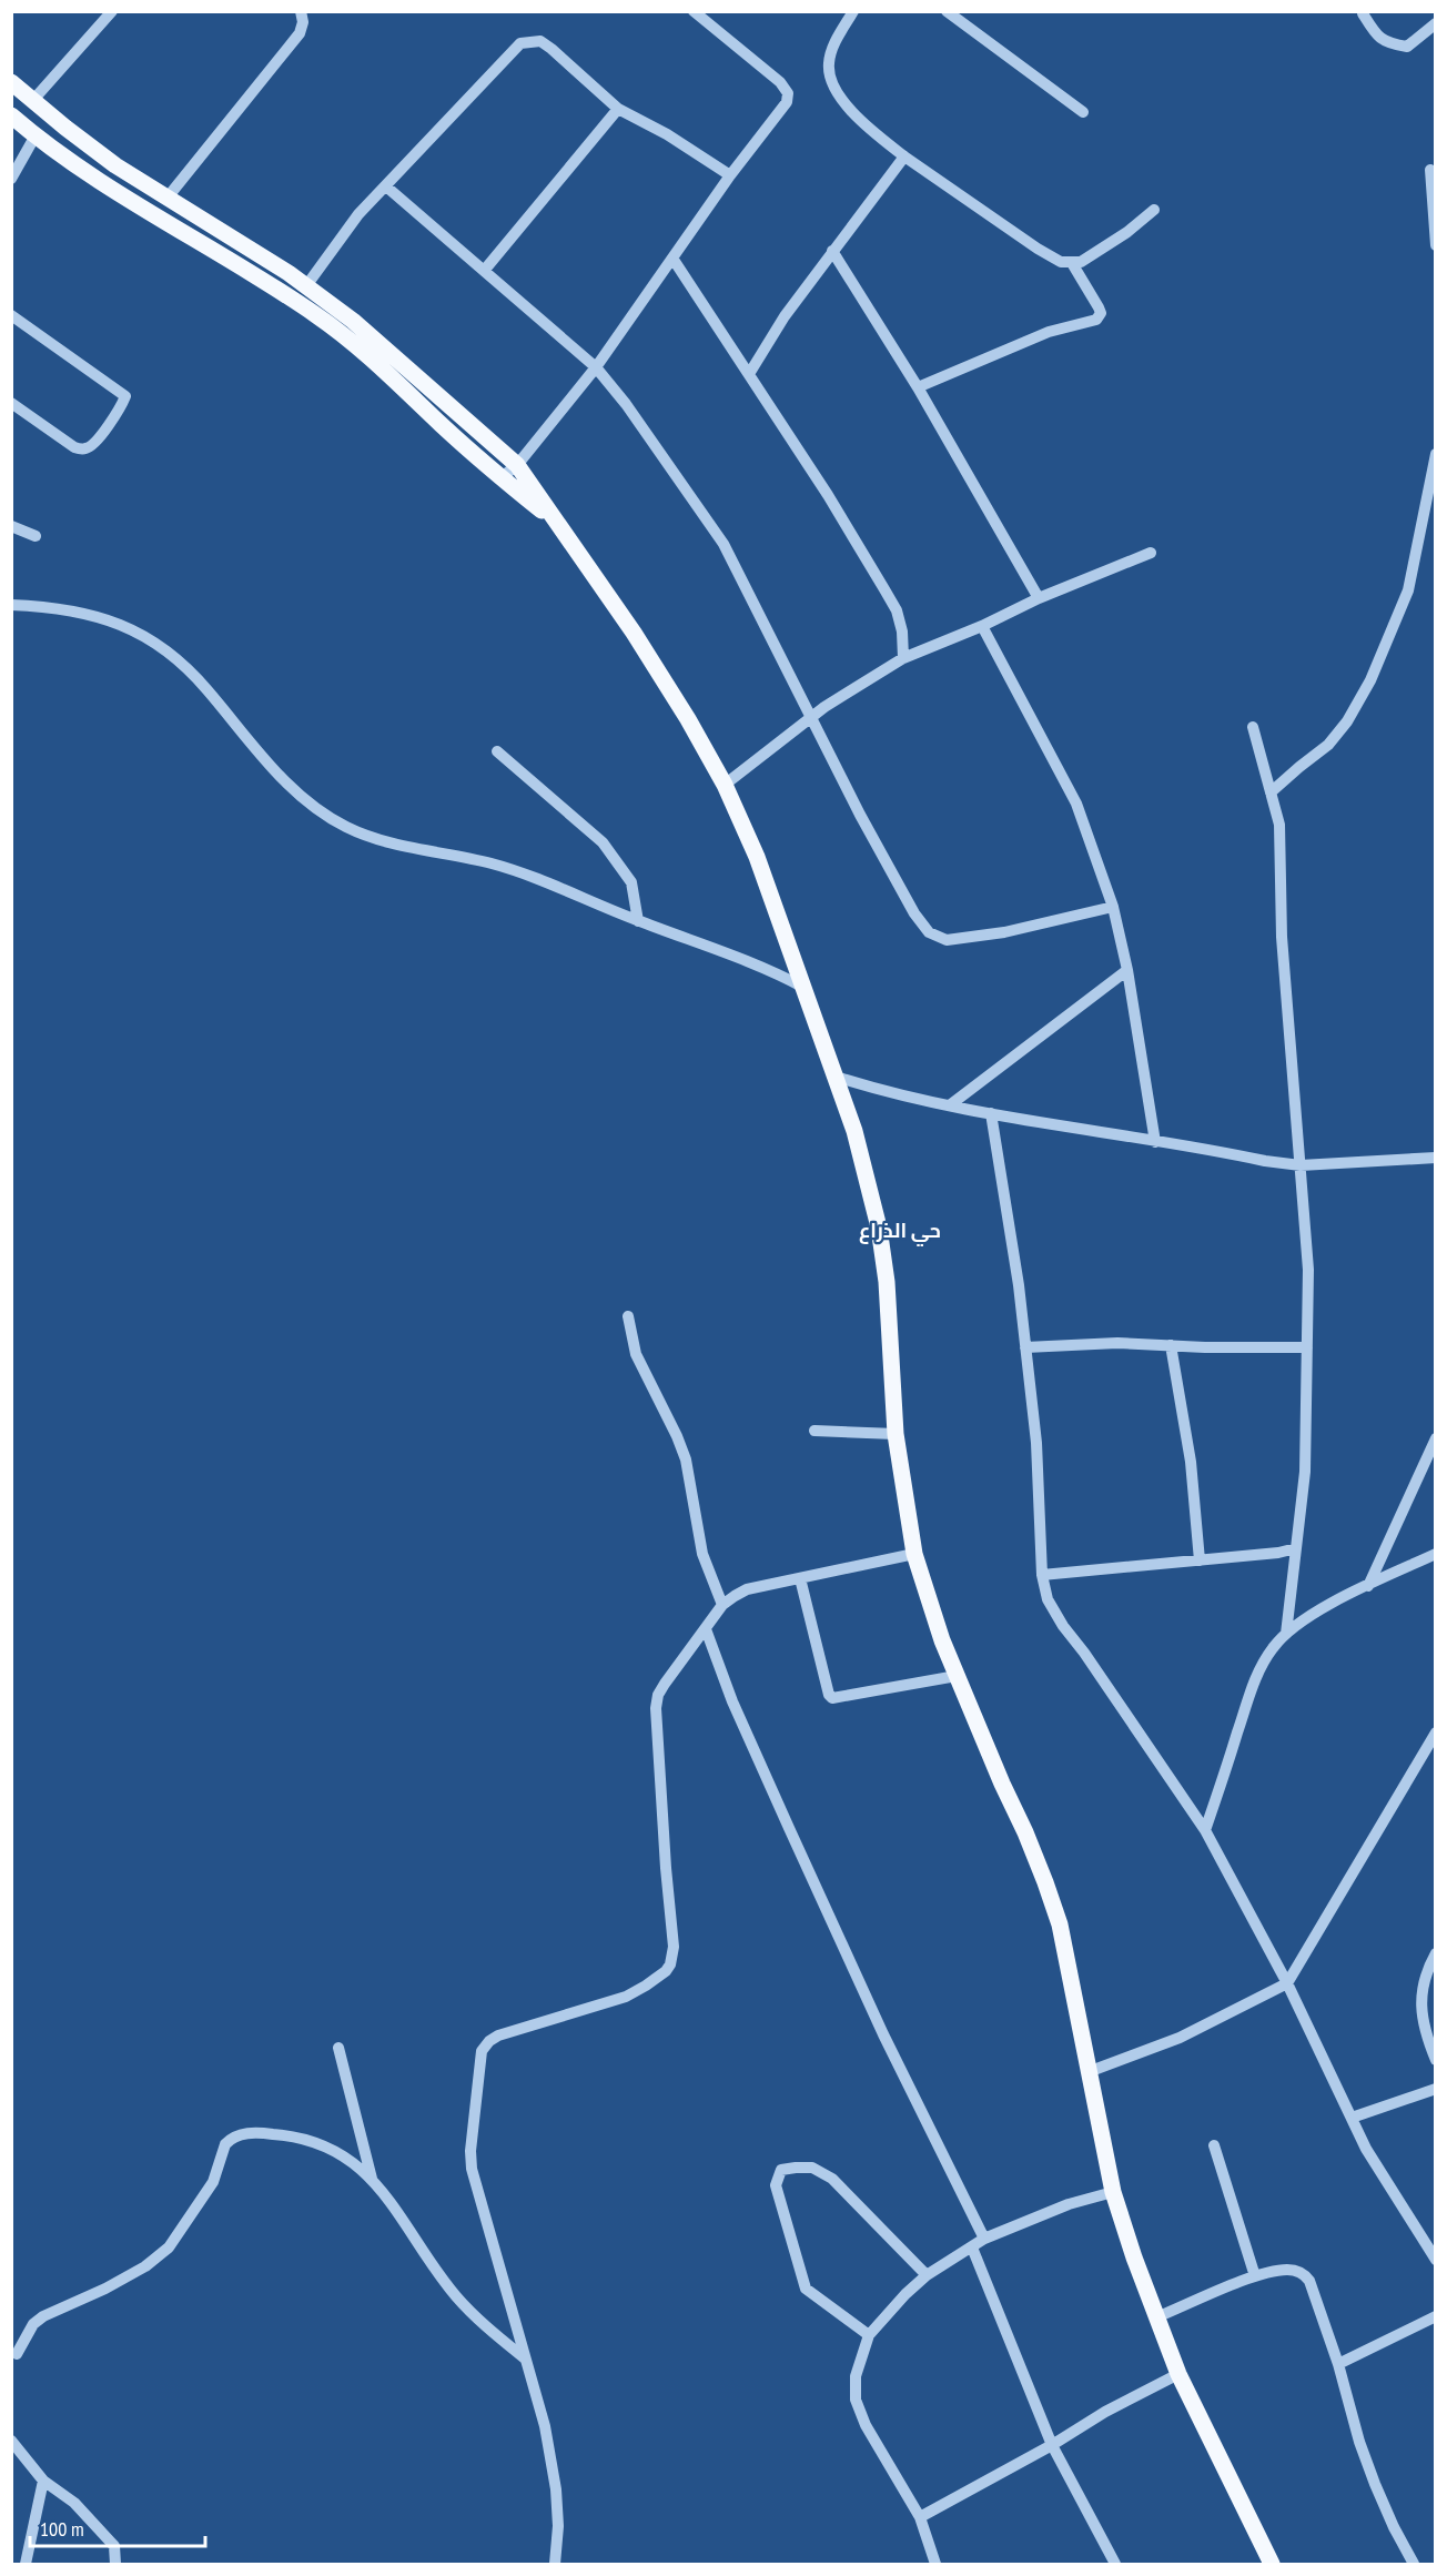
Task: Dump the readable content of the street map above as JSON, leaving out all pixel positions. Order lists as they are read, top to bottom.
{
  "districts": ["حي الذراع"],
  "scale_bar": "100 m"
}
